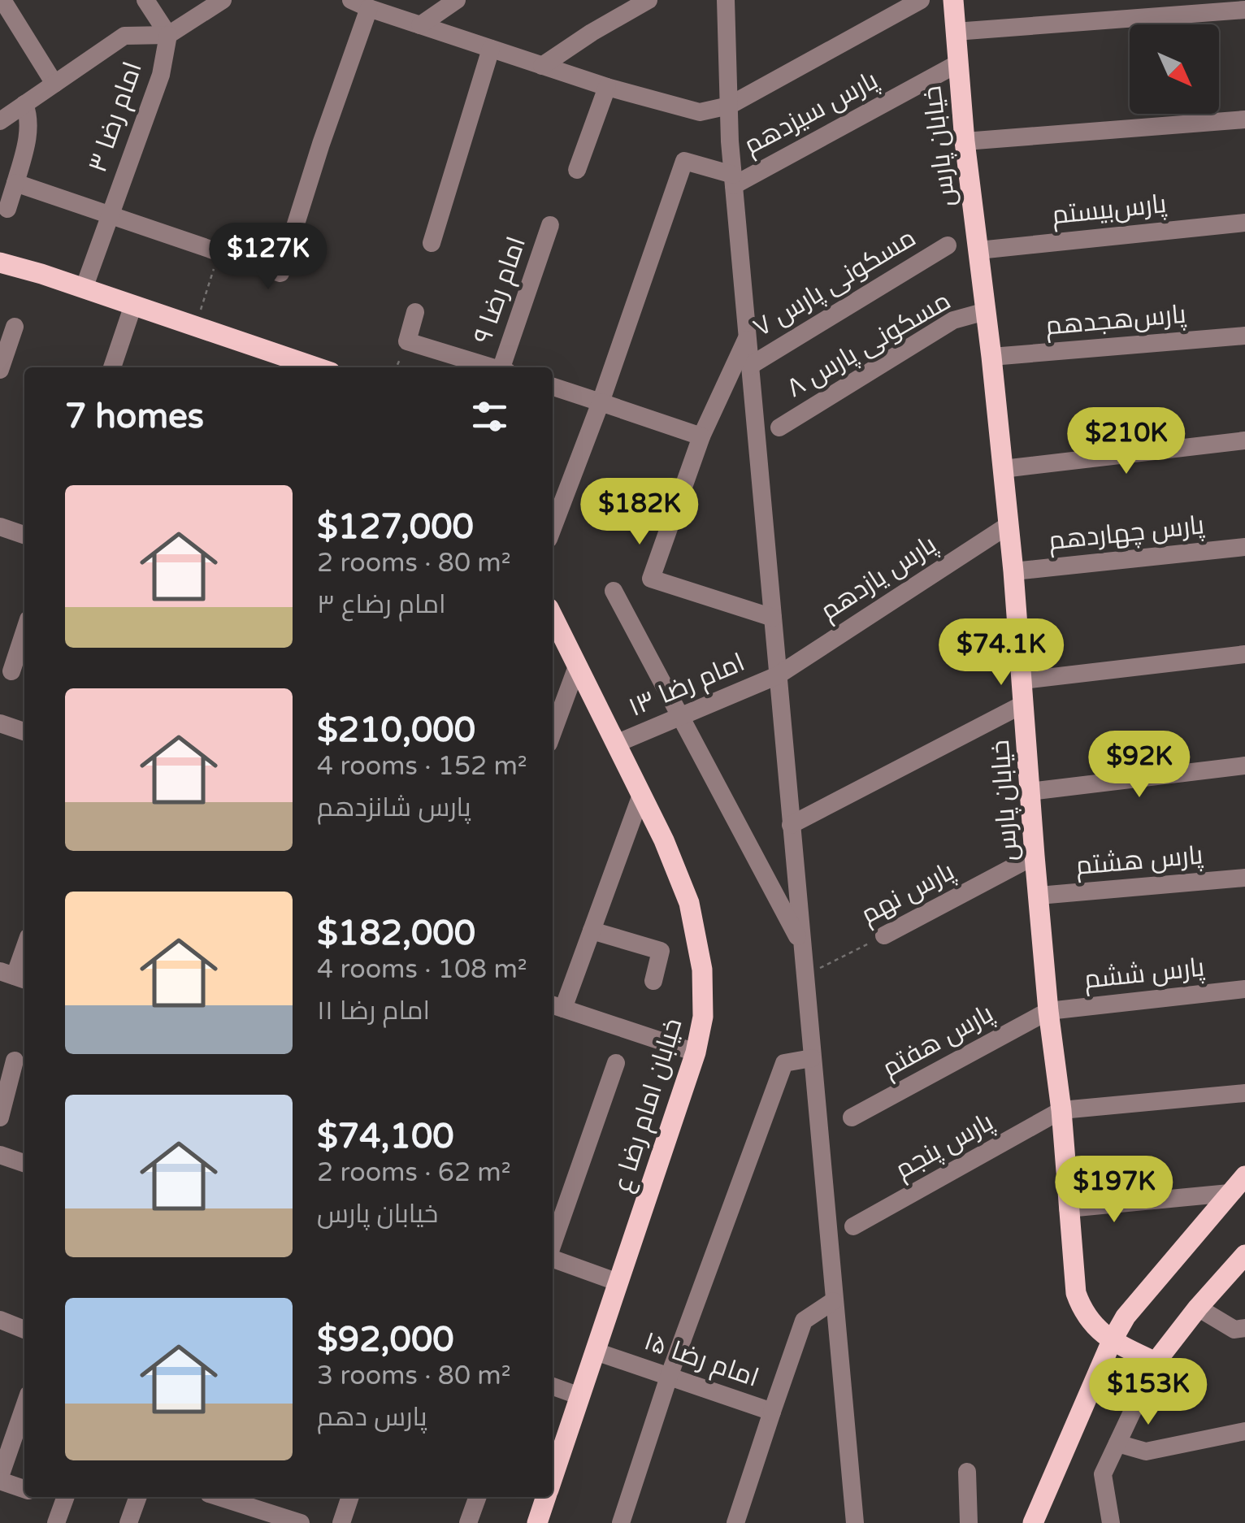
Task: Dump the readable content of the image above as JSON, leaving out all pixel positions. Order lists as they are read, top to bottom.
{
  "streets": {
    "main road": ["خیابان پارس", "خیابان امام رضا ع"],
    "street": [
      "پارس‌ سیزدهم",
      "امام رضا ۳",
      "پارس‌بیستم",
      "مسکونی ‌پارس ۷",
      "امام رضا ۹",
      "پارس‌‌هجدهم",
      "مسکونی پارس ۸",
      "پارس‌‌ چهاردهم",
      "پارس‌‌ یازدهم",
      "امام رضا ۱۳",
      "پارس‌‌ هشتم",
      "پارس‌‌ نهم",
      "پارس‌‌ ششم",
      "پارس‌‌ هفتم",
      "پارس‌‌ پنجم",
      "۱۵ امام رضا"
    ]
  },
  "crossings": [
    ["پارس‌ سیزدهم", "خیابان پارس"],
    ["خیابان پارس", "پارس‌بیستم"],
    ["خیابان پارس", "پارس‌‌هجدهم"],
    ["خیابان پارس", "مسکونی پارس ۸"],
    ["خیابان پارس", "پارس‌‌ چهاردهم"],
    ["خیابان پارس", "پارس‌‌ یازدهم"],
    ["خیابان پارس", "پارس‌‌ هشتم"],
    ["خیابان پارس", "پارس‌‌ نهم"],
    ["خیابان پارس", "پارس‌‌ ششم"],
    ["خیابان پارس", "پارس‌‌ هفتم"],
    ["خیابان پارس", "پارس‌‌ پنجم"],
    ["پارس‌‌ یازدهم", "امام رضا ۱۳"],
    ["امام رضا ۱۳", "خیابان امام رضا ع"],
    ["پارس‌‌ ششم", "پارس‌‌ هفتم"],
    ["خیابان امام رضا ع", "۱۵ امام رضا"]
  ],
  "north": "bottom right",
  "page": {
    "price": [
      "$127K",
      "$210K",
      "$182K",
      "$74.1K",
      "$92K",
      "$197K",
      "$153K"
    ],
    "heading": "7 homes",
    "list": [
      {
        "name": "$127,000",
        "note": "2 rooms · 80 m² · امام رضا‌ع ۳"
      },
      {
        "name": "$210,000",
        "note": "4 rooms · 152 m² · پارس‌‌ شانزدهم"
      },
      {
        "name": "$182,000",
        "note": "4 rooms · 108 m² · امام رضا ۱۱"
      },
      {
        "name": "$74,100",
        "note": "2 rooms · 62 m² · خیابان پارس"
      },
      {
        "name": "$92,000",
        "note": "3 rooms · 80 m² · پارس‌‌ دهم"
      }
    ]
  }
}
